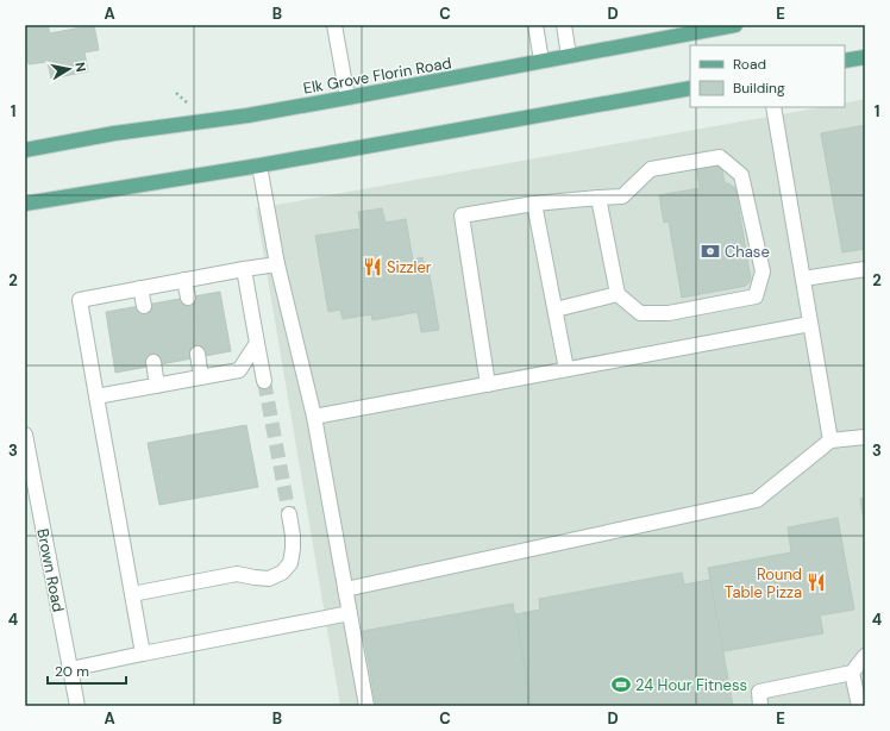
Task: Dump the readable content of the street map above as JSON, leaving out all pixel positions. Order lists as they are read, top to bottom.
{
  "streets": {
    "main road": ["Elk Grove Florin Road"],
    "street": ["Brown Road"]
  },
  "places": {
    "bank": ["Chase"],
    "restaurant": ["Sizzler", "Round Table Pizza"],
    "sports": ["24 Hour Fitness"]
  },
  "legend": ["Road", "Building"],
  "scale_bar": "20 m",
  "north": "right",
  "grid": {
    "columns": [
      "A",
      "B",
      "C",
      "D",
      "E"
    ],
    "rows": [
      "1",
      "2",
      "3",
      "4"
    ]
  }
}
